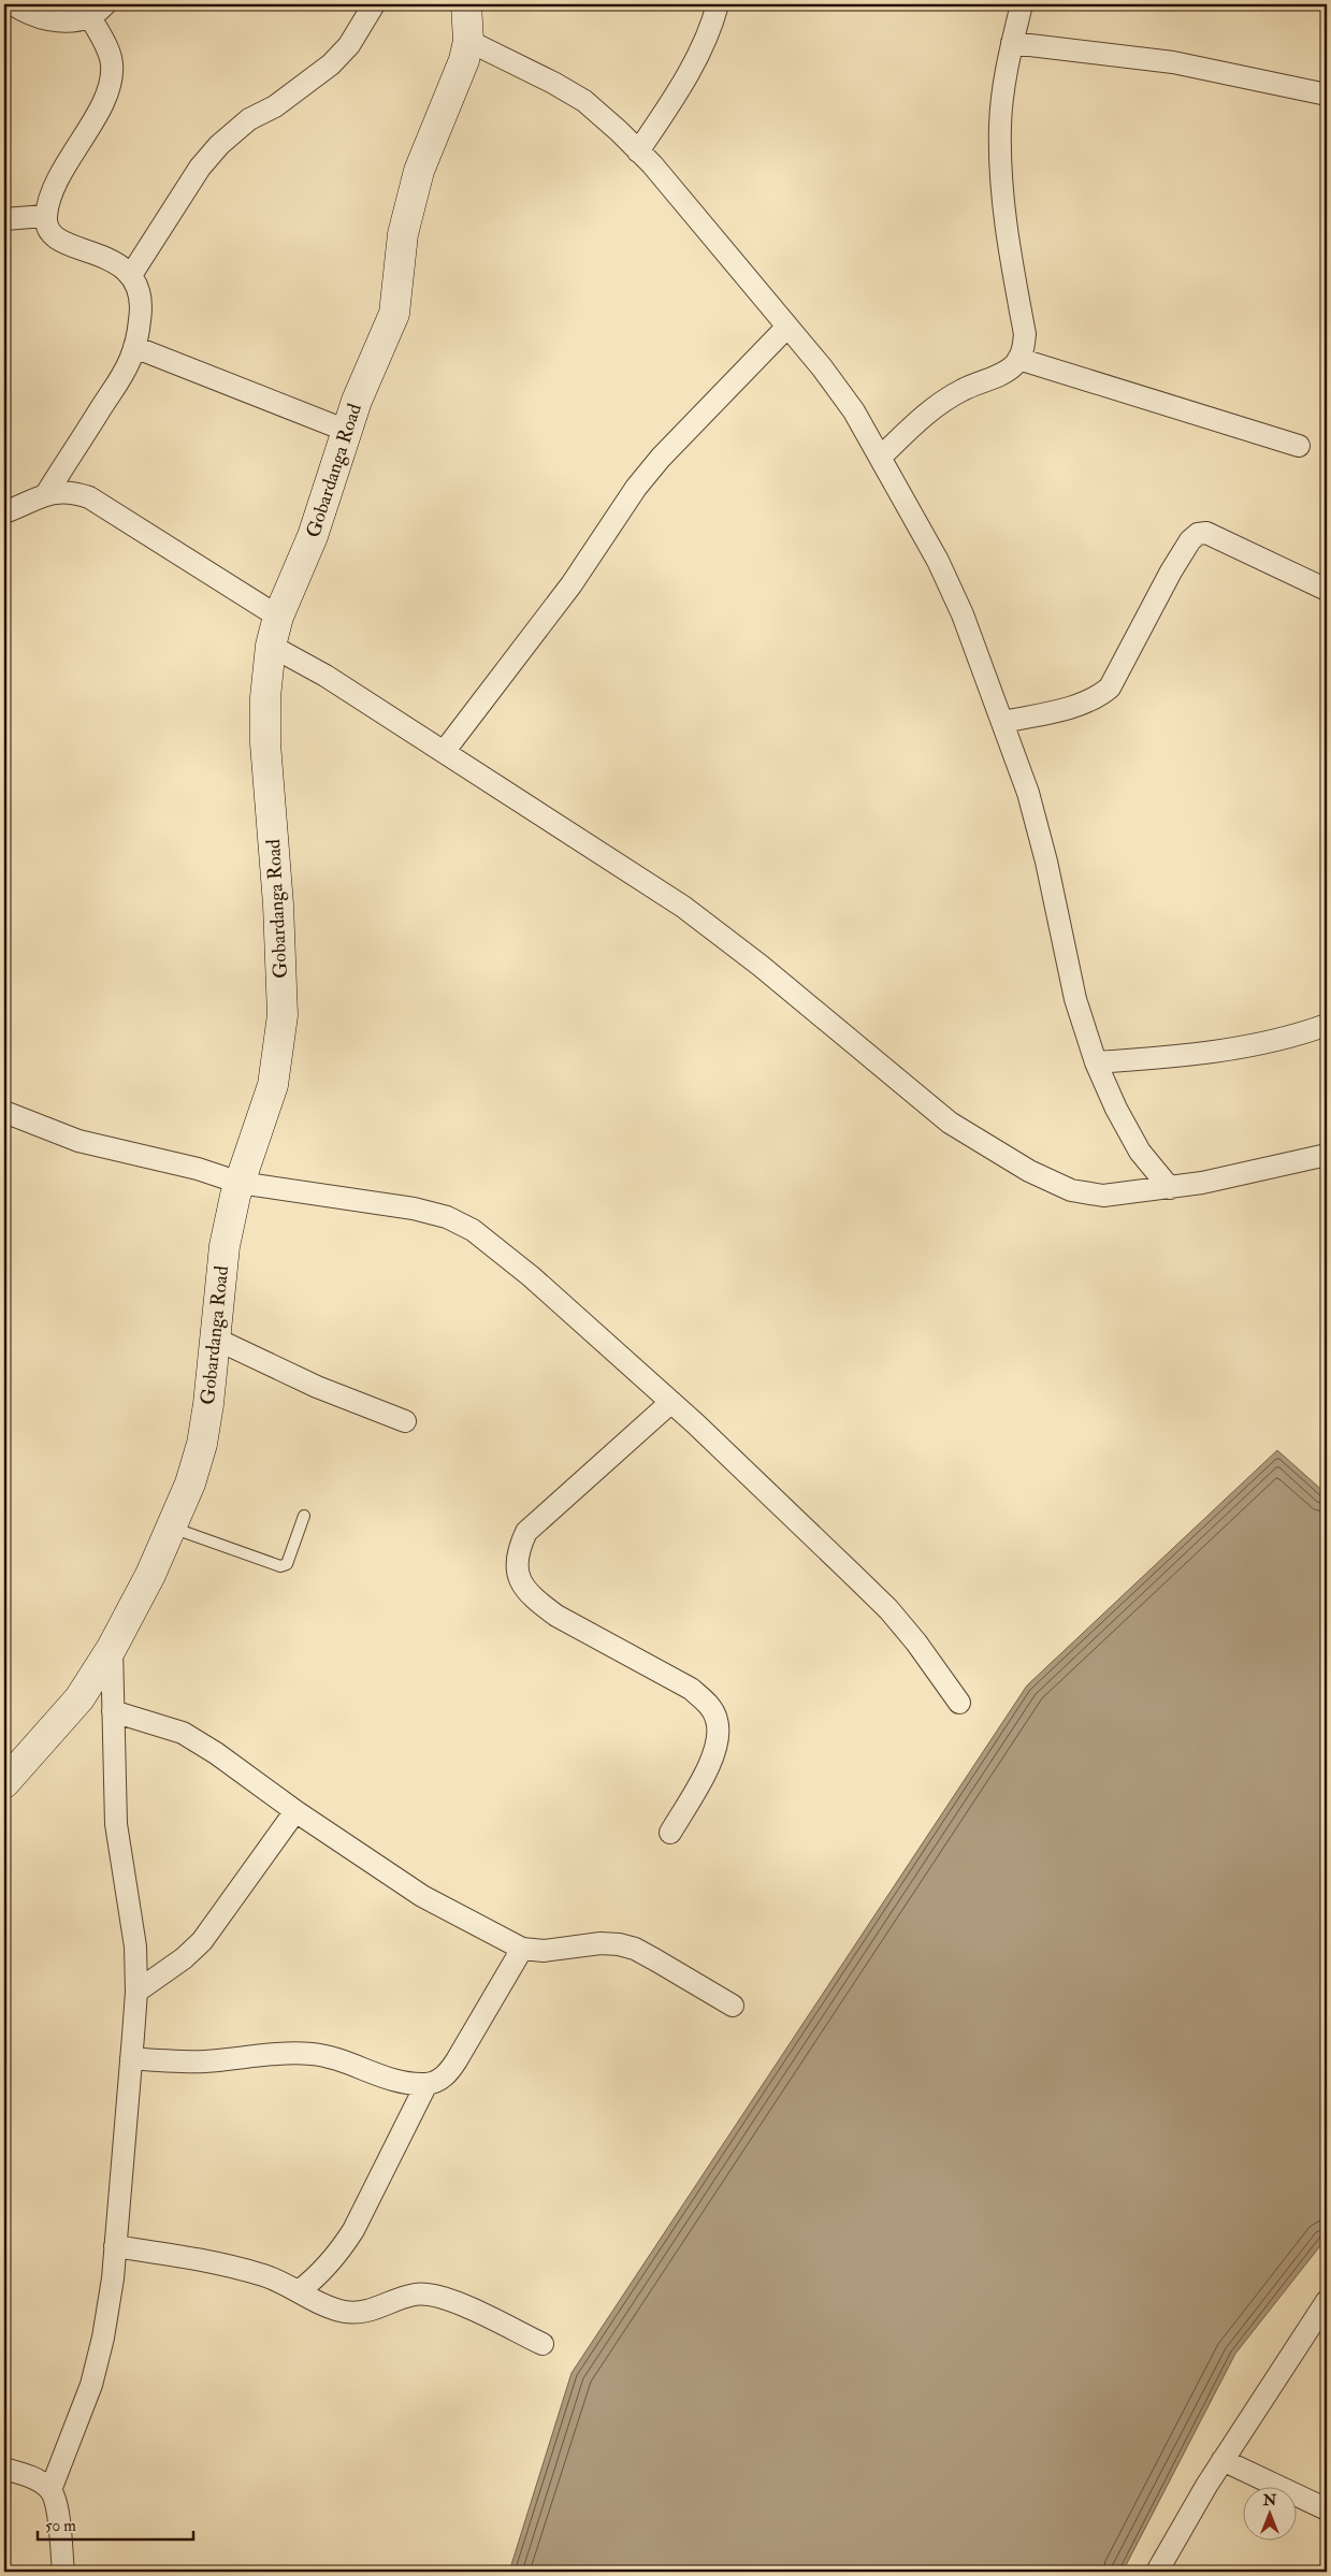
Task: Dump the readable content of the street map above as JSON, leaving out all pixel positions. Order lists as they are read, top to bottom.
{
  "streets": {
    "main road": ["Gobardanga Road"]
  },
  "scale_bar": "50 m",
  "north": "top"
}
